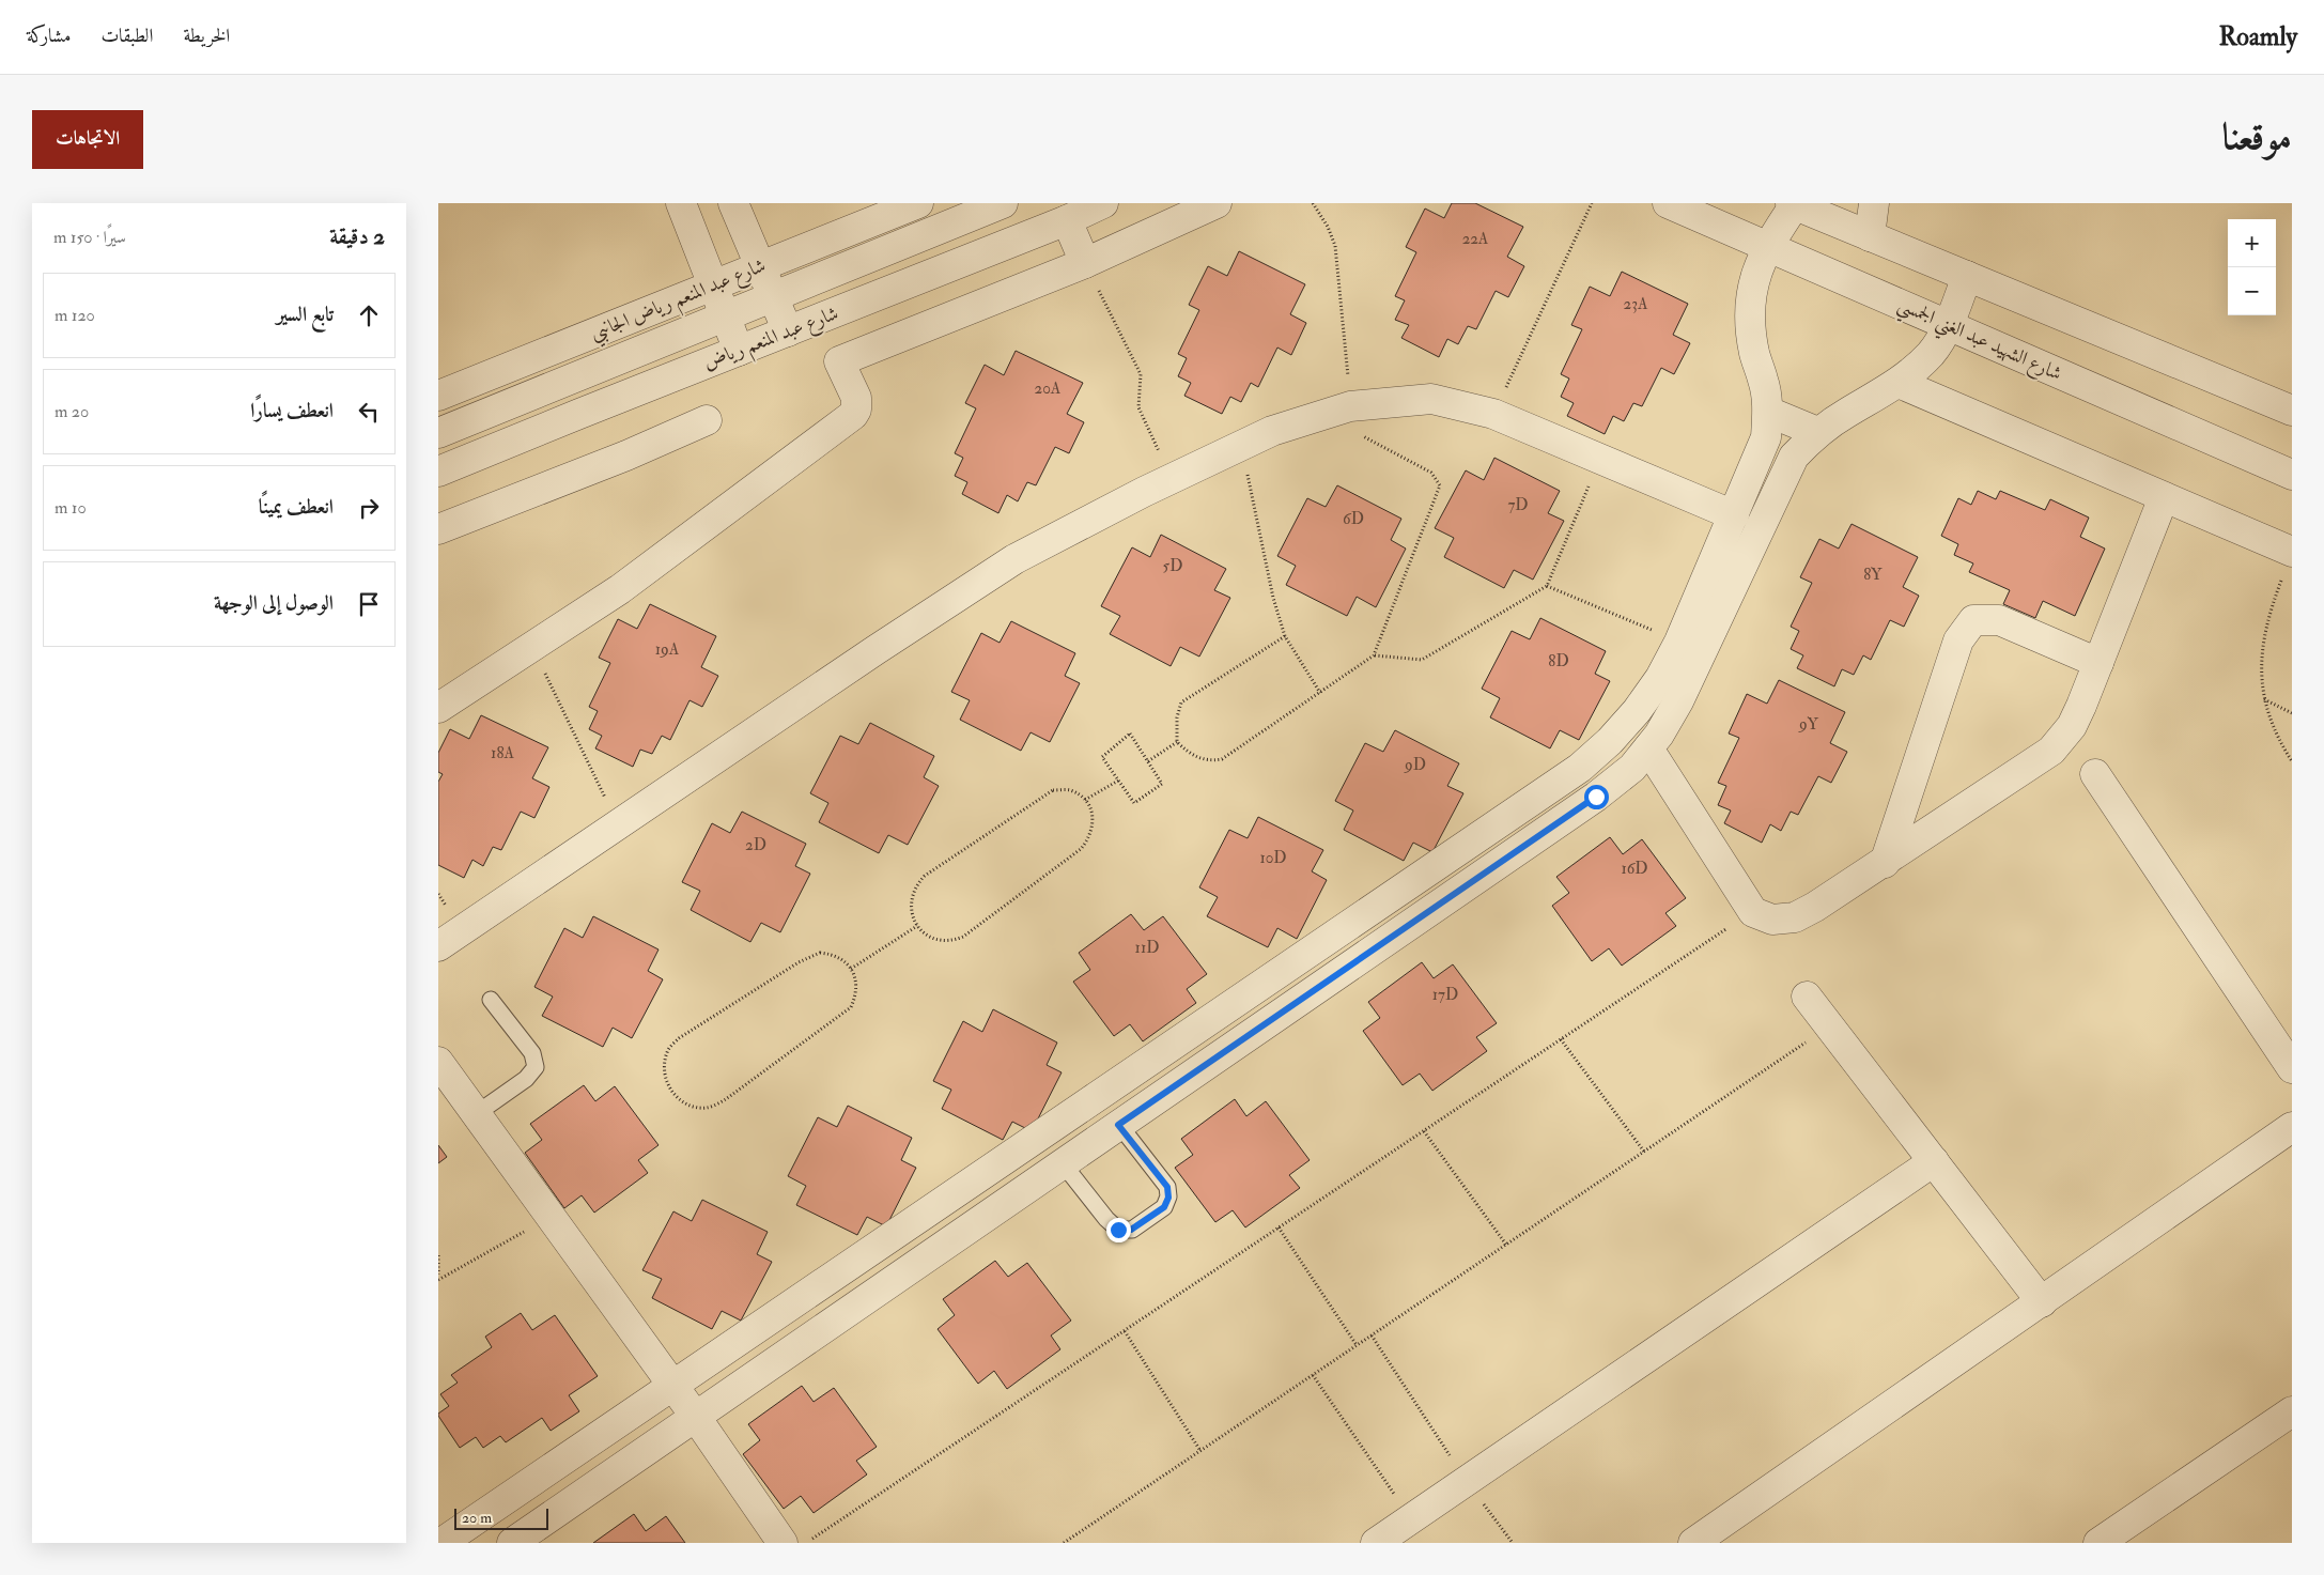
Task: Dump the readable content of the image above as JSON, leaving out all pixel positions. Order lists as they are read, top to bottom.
{
  "streets": {
    "street": ["شارع عبد المنعم رياض الجانبي", "شارع عبد المنعم رياض", "شارع الشهيد عبد الغني الجمسي"]
  },
  "house_numbers": [
    "22A",
    "23A",
    "20A",
    "7D",
    "6D",
    "5D",
    "8Y",
    "19A",
    "8D",
    "9Y",
    "18A",
    "9D",
    "2D",
    "10D",
    "16D",
    "11D",
    "17D"
  ],
  "scale_bar": "20 m",
  "page": {
    "header": "Roamly",
    "nav": ["الخريطة", "الطبقات", "مشاركة"],
    "title": "موقعنا",
    "buttons": "الاتجاهات",
    "heading": ["2 دقيقة", "سيرًا · 150 m"],
    "map_buttons": ["+", "−"],
    "list": [
      ["تابع السير", "120 m"],
      ["انعطف يسارًا", "20 m"],
      ["انعطف يمينًا", "10 m"],
      "الوصول إلى الوجهة"
    ],
    "scale": "20 m"
  }
}
